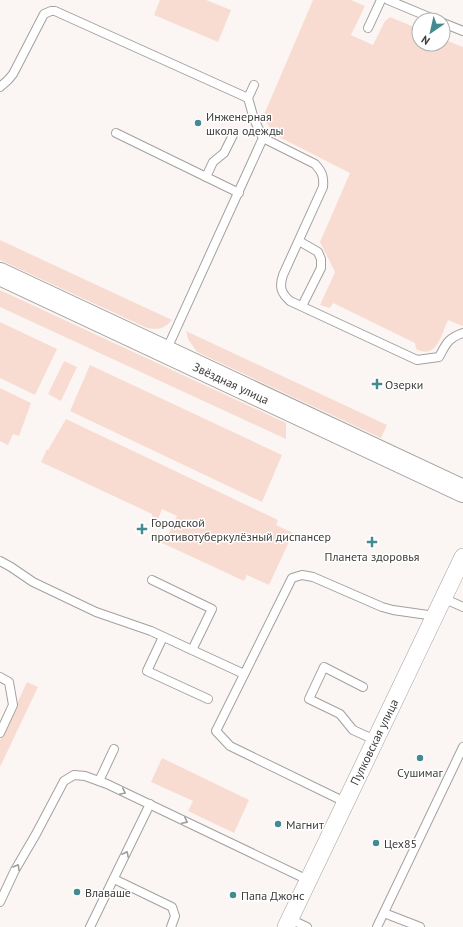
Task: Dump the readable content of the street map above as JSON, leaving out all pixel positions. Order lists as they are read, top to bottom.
{
  "streets": {
    "street": ["Звёздная улица", "Пулковская улица"]
  },
  "places": {
    "other": [
      "Инженерная школа одежды",
      "Сушимаг",
      "Магнит",
      "Цех85",
      "Влаваше",
      "Папа Джонс"
    ],
    "health": ["Озерки", "Городской противотуберкулёзный диспансер", "Планета здоровья"]
  },
  "north": "bottom left"
}
